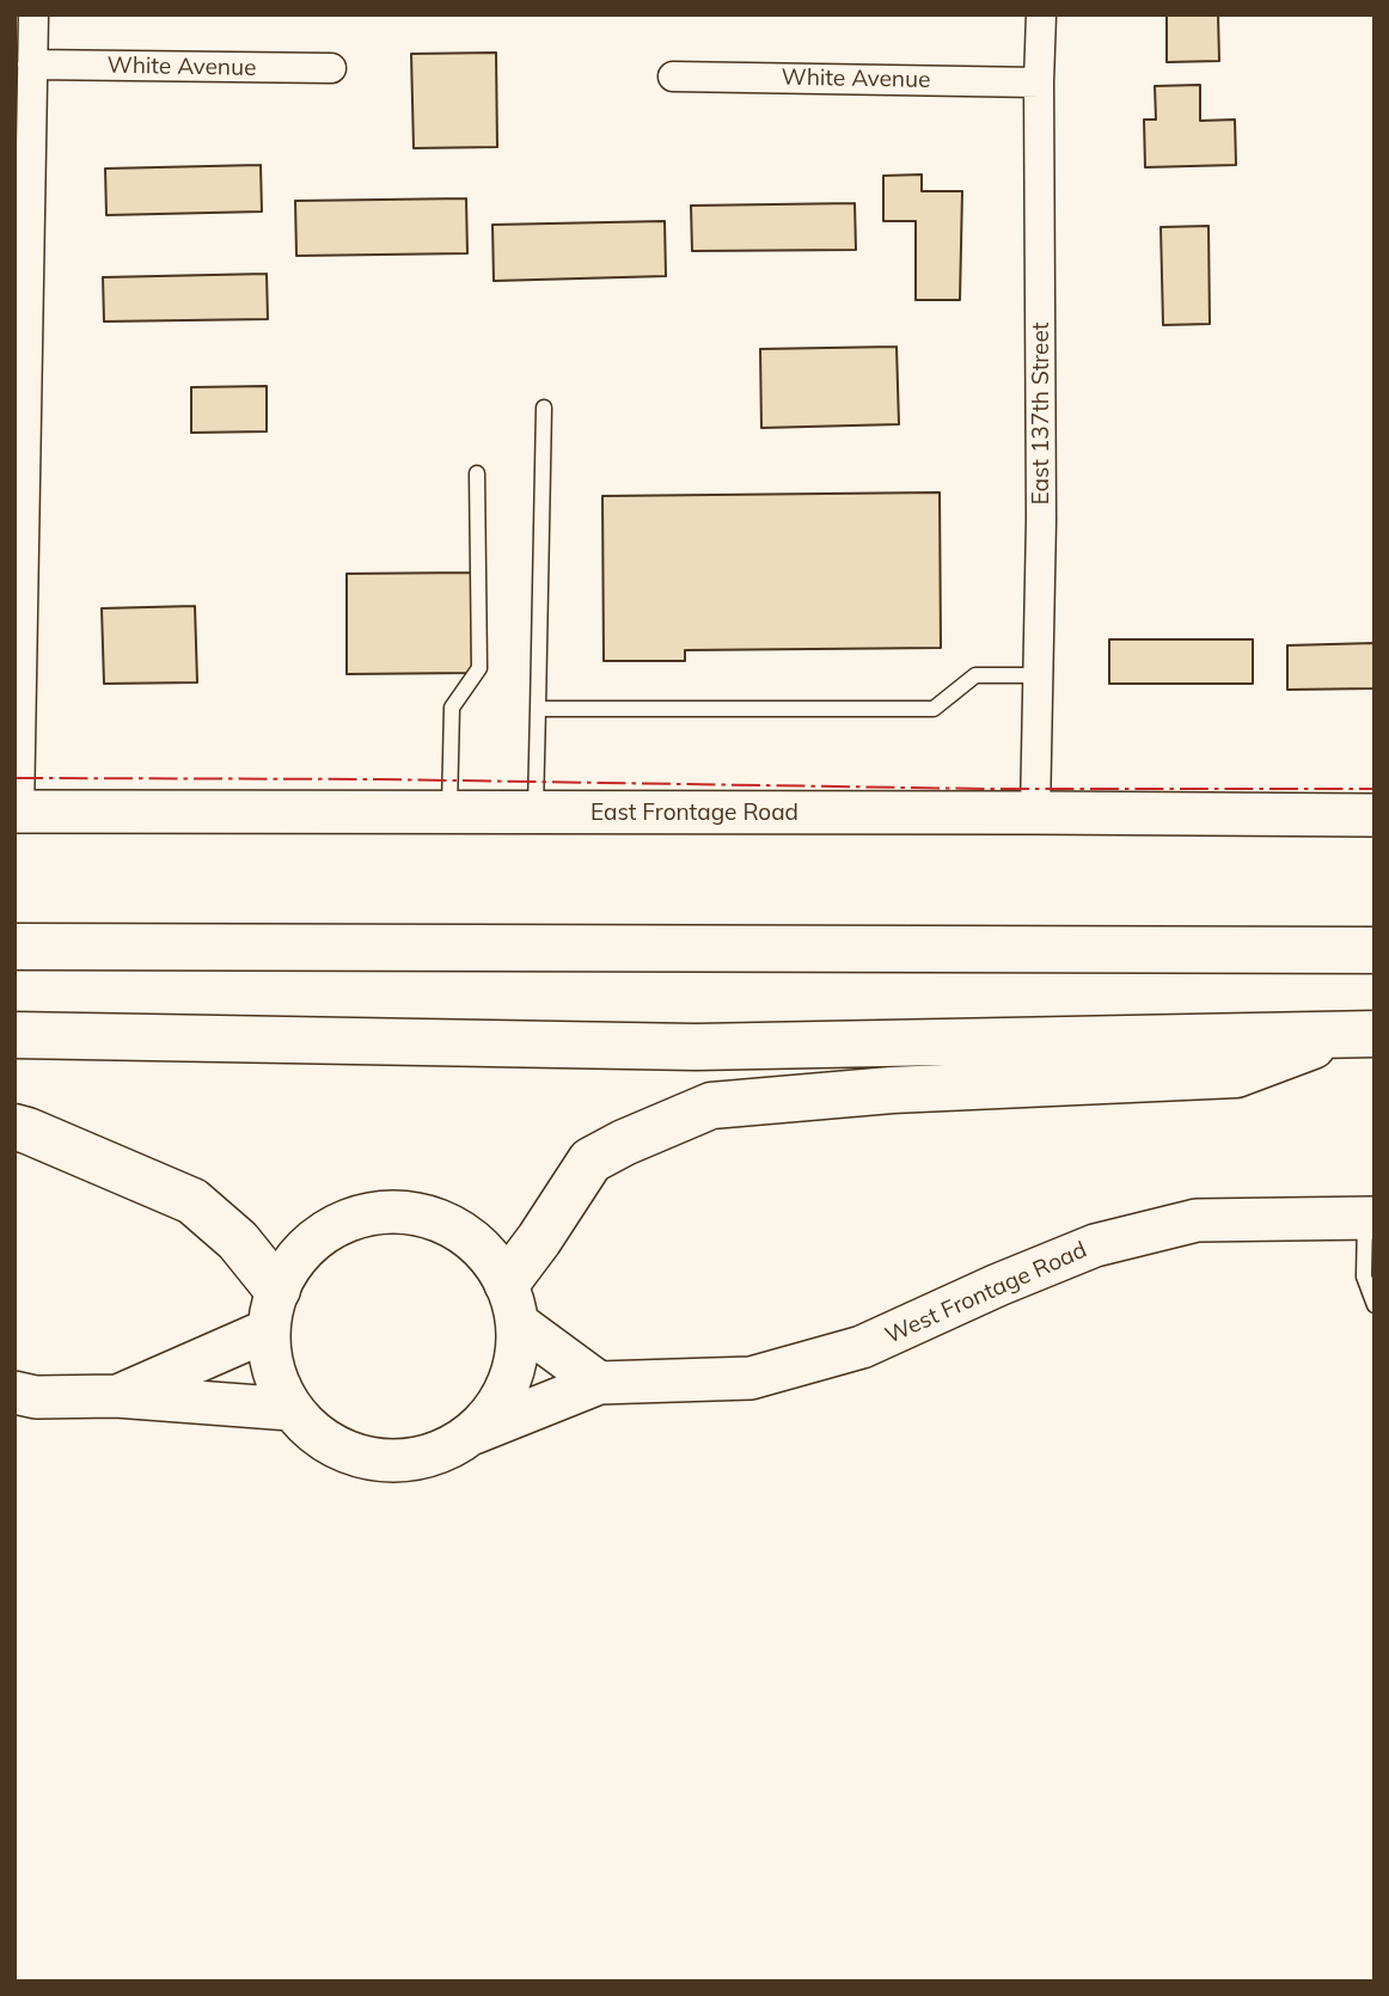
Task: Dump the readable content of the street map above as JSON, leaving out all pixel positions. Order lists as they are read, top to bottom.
{
  "streets": {
    "street": [
      "White Avenue",
      "East 137th Street",
      "East Frontage Road",
      "West Frontage Road"
    ]
  },
  "crossings": [
    ["White Avenue", "East 137th Street"],
    ["East 137th Street", "East Frontage Road"]
  ]
}
